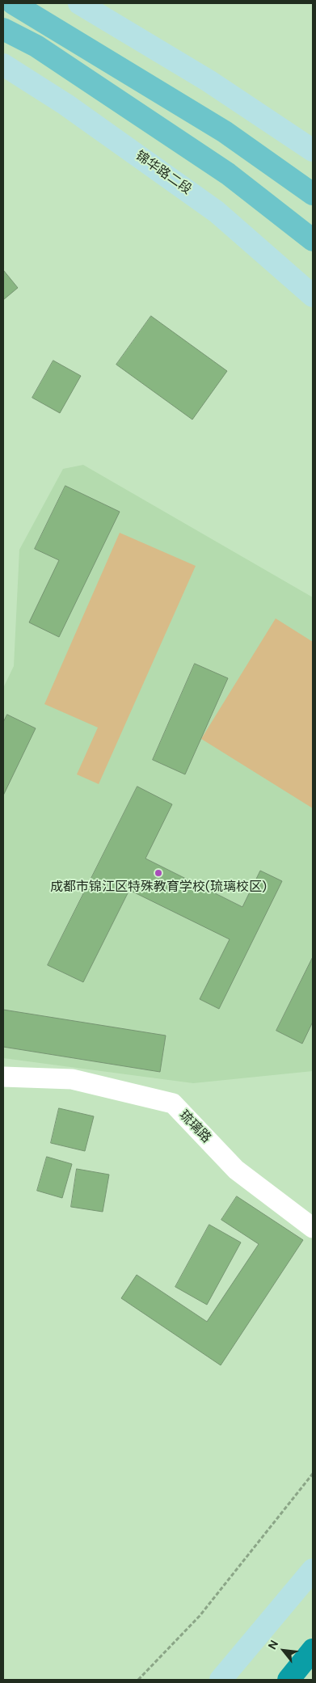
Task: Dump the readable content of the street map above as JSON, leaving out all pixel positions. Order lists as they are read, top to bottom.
{
  "streets": {
    "main road": ["锦华路二段"],
    "street": ["琉璃路"]
  },
  "places": ["成都市锦江区特殊教育学校(琉璃校区)"],
  "north": "top left"
}
